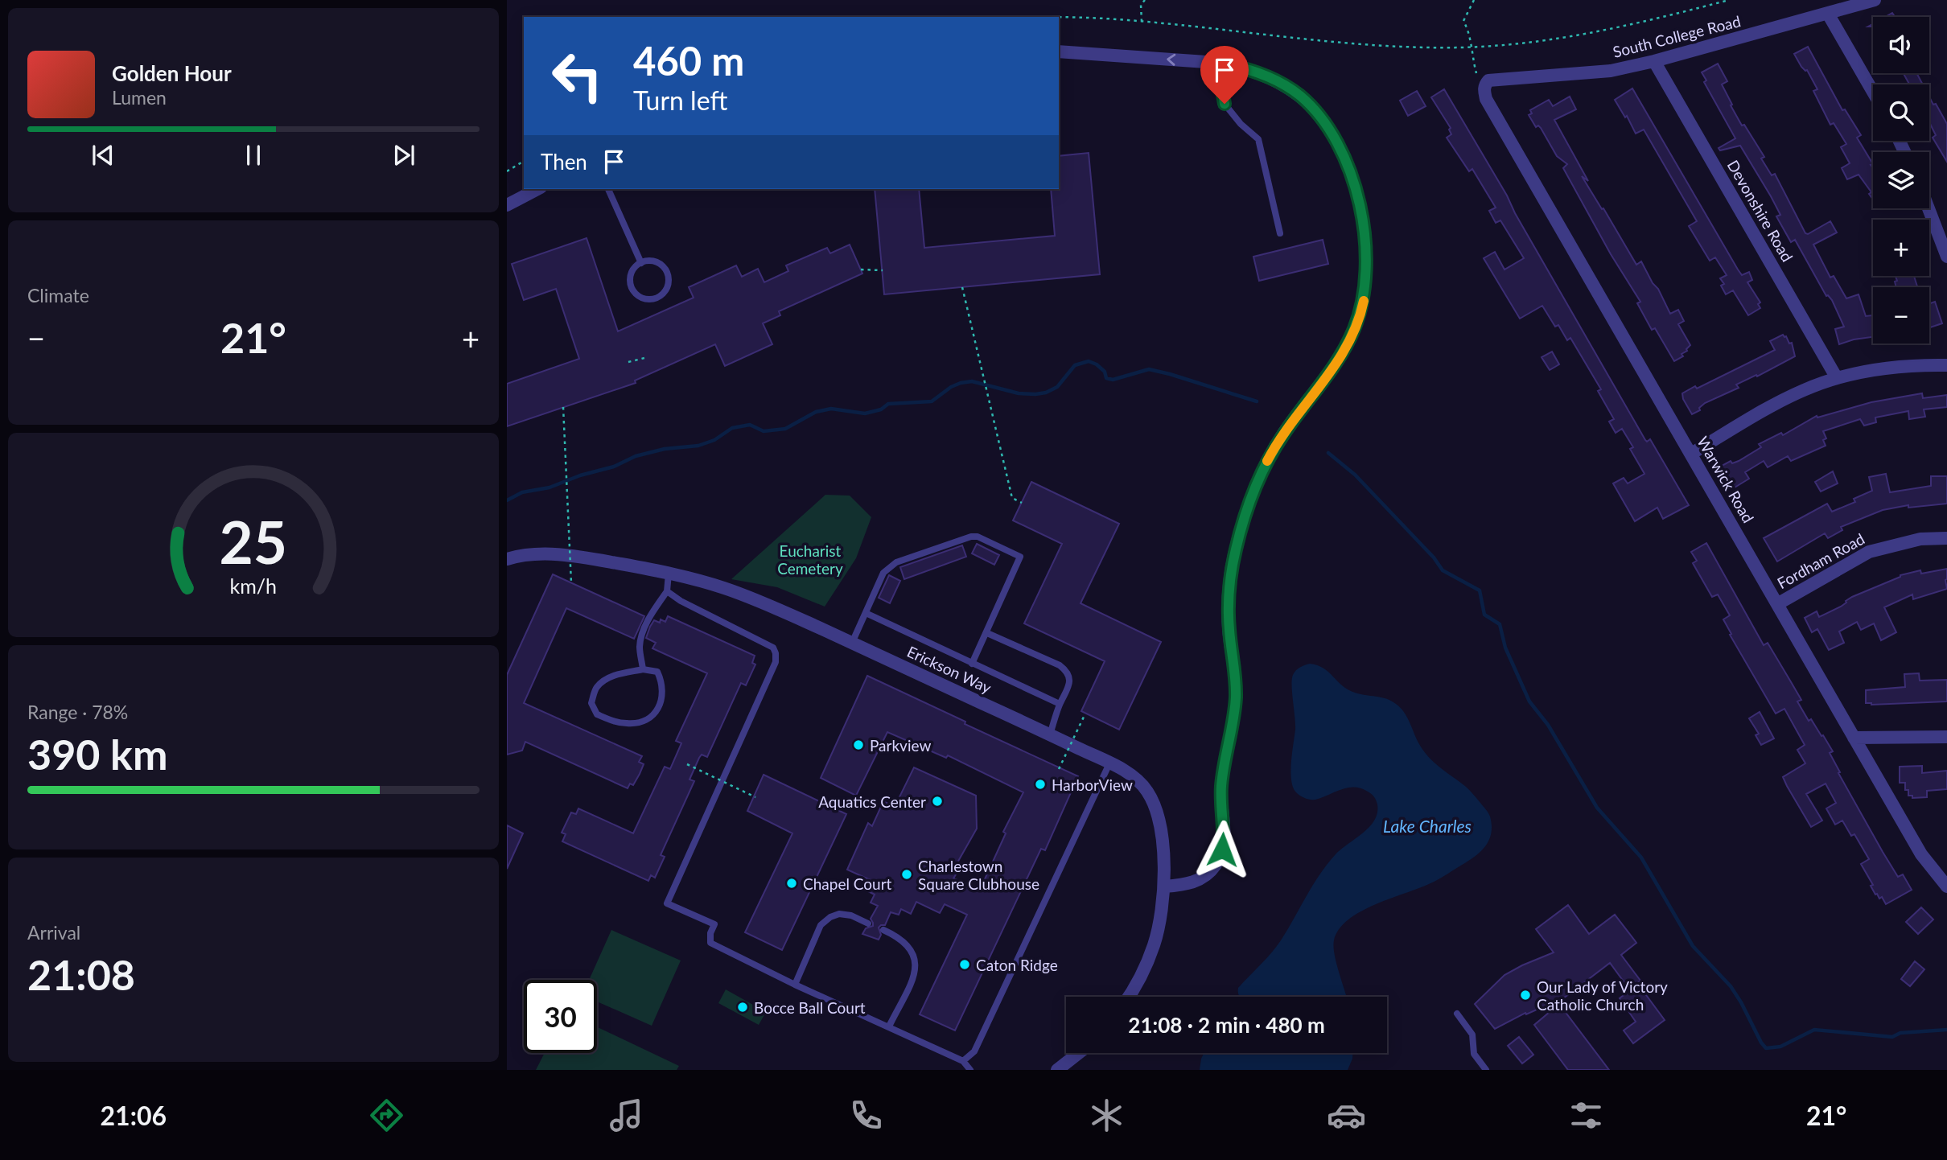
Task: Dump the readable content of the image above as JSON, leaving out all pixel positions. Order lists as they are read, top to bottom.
{
  "streets": {
    "street": [
      "South College Road",
      "Devonshire Road",
      "Warwick Road",
      "Fordham Road",
      "Erickson Way"
    ]
  },
  "crossings": [
    ["South College Road", "Devonshire Road"],
    ["South College Road", "Warwick Road"],
    ["Warwick Road", "Fordham Road"]
  ],
  "water": ["Lake Charles"],
  "parks": ["Eucharist Cemetery"],
  "places": [
    "Parkview",
    "HarborView",
    "Aquatics Center",
    "Charlestown Square Clubhouse",
    "Chapel Court",
    "Caton Ridge",
    "Our Lady of Victory Catholic Church",
    "Bocce Ball Court"
  ],
  "page": {
    "map_buttons": ["+", "−"],
    "turn": ["460 m", "Turn left"],
    "song": ["Golden Hour", "Lumen"],
    "then": "Then",
    "tile": [
      "Climate",
      ["Range · 78%", "390 km"],
      ["Arrival", "21:08"]
    ],
    "heat": ["−", "21°", "+"],
    "limit": "30",
    "trip": "21:08 · 2 min · 480 m",
    "tabs": ["21:06", "21°"],
    "gauge": ["25", "km/h"]
  }
}
